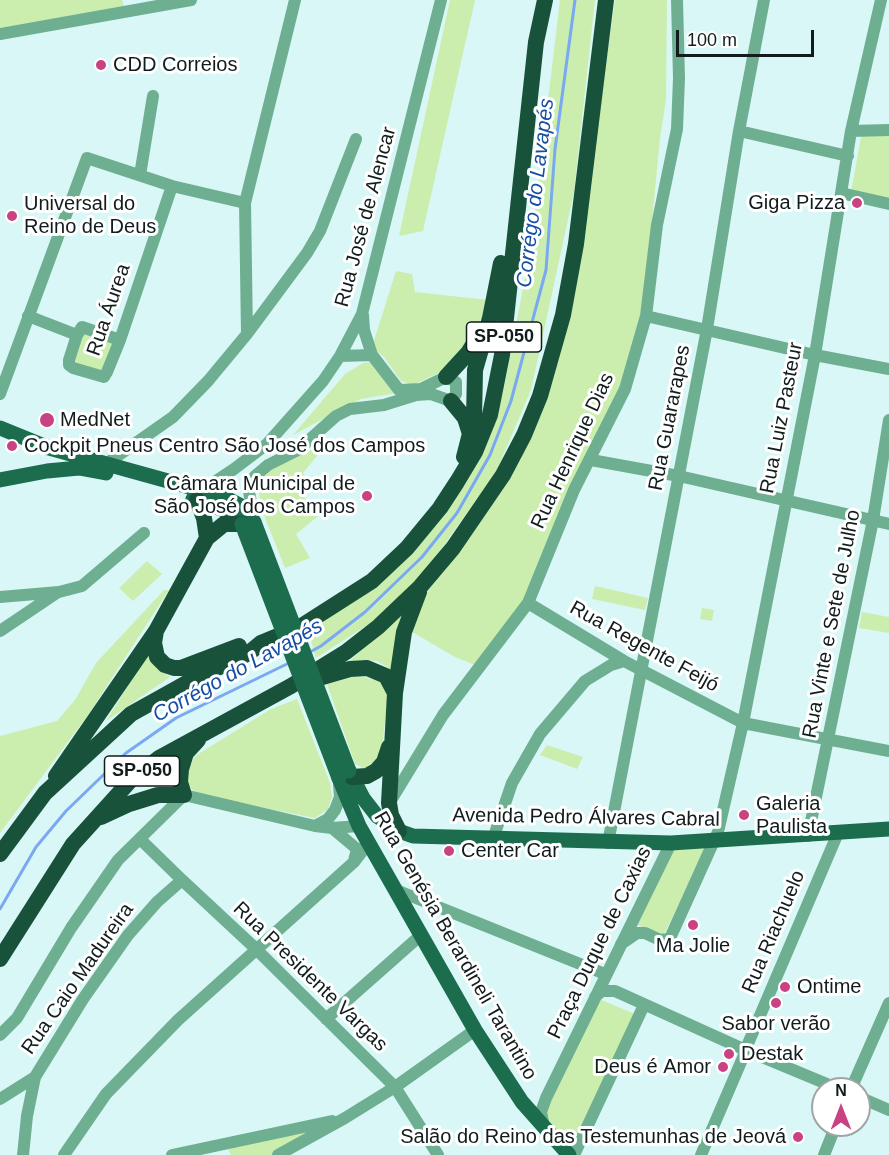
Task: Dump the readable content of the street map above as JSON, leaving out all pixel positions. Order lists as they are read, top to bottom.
{
  "streets": {
    "highway": ["SP-050"],
    "main road": ["Avenida Pedro Álvares Cabral", "Rua Genésia Berardineli Tarantino"],
    "street": [
      "Rua José de Alencar",
      "Rua Áurea",
      "Rua Guararapes",
      "Rua Luiz Pasteur",
      "Rua Henrique Dias",
      "Rua Vinte e Sete de Julho",
      "Rua Regente Feijó",
      "Rua Riachuelo",
      "Praça Duque de Caxias",
      "Rua Presidente Vargas",
      "Rua Caio Madureira"
    ]
  },
  "crossings": [
    ["Rua Guararapes", "Rua Regente Feijó"],
    ["Rua Guararapes", "Avenida Pedro Álvares Cabral"],
    ["Rua Luiz Pasteur", "Rua Regente Feijó"],
    ["Rua Luiz Pasteur", "Avenida Pedro Álvares Cabral"],
    ["Rua Henrique Dias", "Rua Regente Feijó"],
    ["Rua Vinte e Sete de Julho", "Rua Regente Feijó"],
    ["Rua Vinte e Sete de Julho", "Avenida Pedro Álvares Cabral"],
    ["Avenida Pedro Álvares Cabral", "Rua Riachuelo"],
    ["Avenida Pedro Álvares Cabral", "Praça Duque de Caxias"],
    ["Avenida Pedro Álvares Cabral", "Rua Genésia Berardineli Tarantino"],
    ["Praça Duque de Caxias", "Rua Genésia Berardineli Tarantino"],
    ["Rua Presidente Vargas", "Rua Caio Madureira"]
  ],
  "water": ["Corrégo do Lavapés"],
  "places": [
    "CDD Correios",
    "Giga Pizza",
    "Universal do Reino de Deus",
    "MedNet",
    "Cockpit Pneus Centro São José dos Campos",
    "Câmara Municipal de São José dos Campos",
    "Galeria Paulista",
    "Center Car",
    "Ma Jolie",
    "Ontime",
    "Sabor verão",
    "Destak",
    "Deus é Amor",
    "Salão do Reino das Testemunhas de Jeová"
  ],
  "scale_bar": "100 m",
  "north": "top"
}
